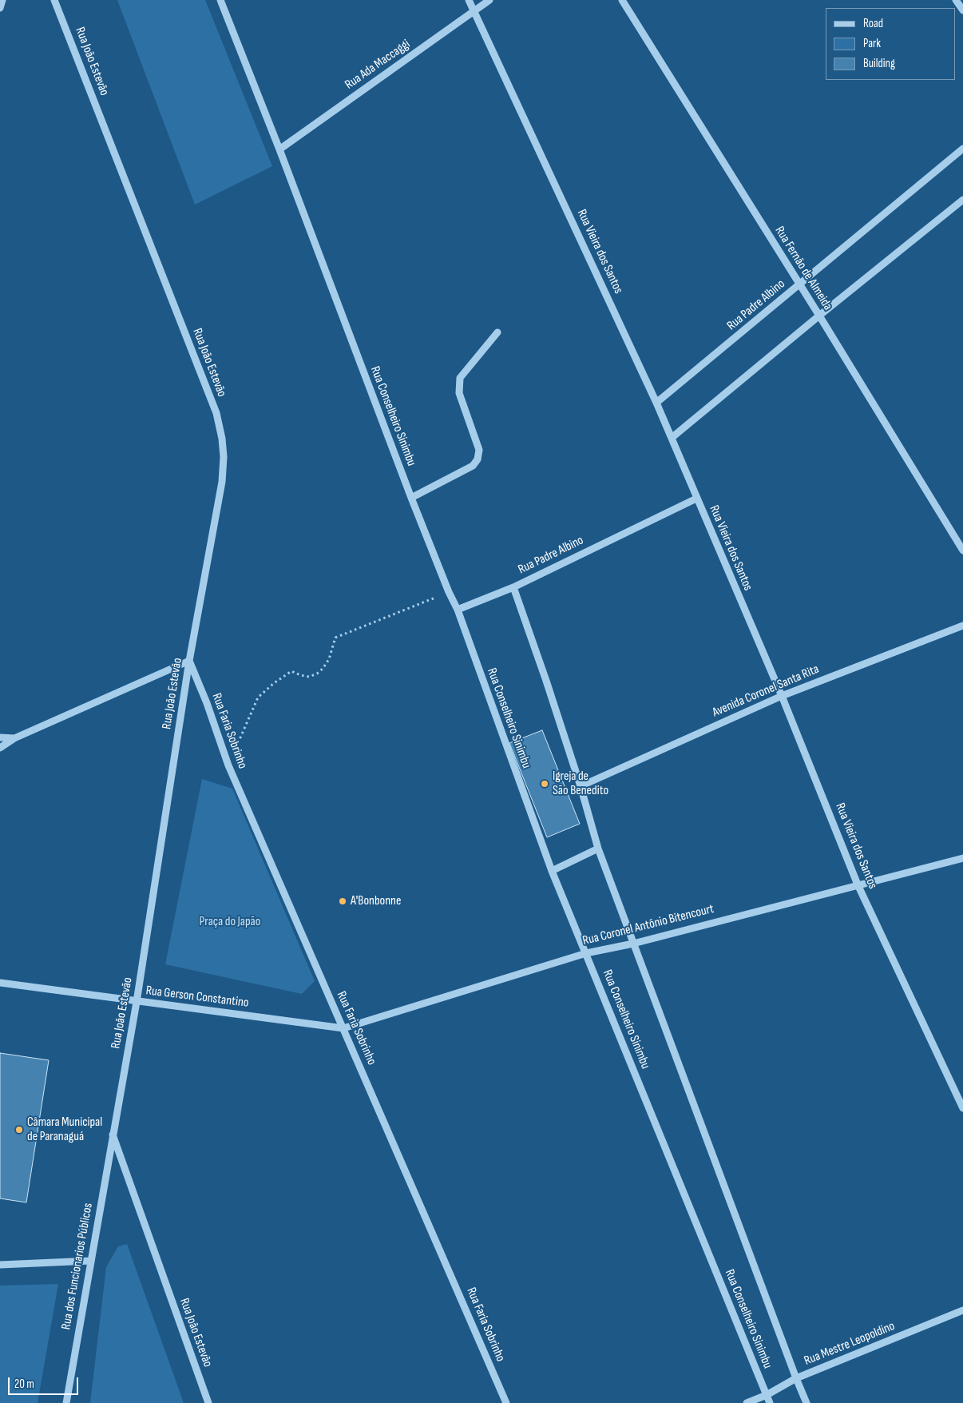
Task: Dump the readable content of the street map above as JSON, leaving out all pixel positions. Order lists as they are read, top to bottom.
{
  "streets": {
    "street": [
      "Rua João Estevão",
      "Rua Ada Maccaggi",
      "Rua Vieira dos Santos",
      "Rua Fernão de Almeida",
      "Rua Padre Albino",
      "Rua Conselheiro Sinimbu",
      "Avenida Coronel Santa Rita",
      "Rua Faria Sobrinho",
      "Rua Coronel Antônio Bitencourt",
      "Rua Gerson Constantino",
      "Rua dos Funcionarios Públicos",
      "Rua Mestre Leopoldino"
    ]
  },
  "crossings": [
    ["Rua João Estevão", "Rua Faria Sobrinho"],
    ["Rua João Estevão", "Rua Gerson Constantino"],
    ["Rua João Estevão", "Rua dos Funcionarios Públicos"],
    ["Rua Ada Maccaggi", "Rua Vieira dos Santos"],
    ["Rua Ada Maccaggi", "Rua Conselheiro Sinimbu"],
    ["Rua Vieira dos Santos", "Rua Padre Albino"],
    ["Rua Vieira dos Santos", "Avenida Coronel Santa Rita"],
    ["Rua Vieira dos Santos", "Rua Coronel Antônio Bitencourt"],
    ["Rua Fernão de Almeida", "Rua Padre Albino"],
    ["Rua Padre Albino", "Rua Conselheiro Sinimbu"],
    ["Rua Conselheiro Sinimbu", "Avenida Coronel Santa Rita"],
    ["Rua Conselheiro Sinimbu", "Rua Coronel Antônio Bitencourt"],
    ["Rua Conselheiro Sinimbu", "Rua Mestre Leopoldino"],
    ["Rua Faria Sobrinho", "Rua Coronel Antônio Bitencourt"],
    ["Rua Faria Sobrinho", "Rua Gerson Constantino"],
    ["Rua Coronel Antônio Bitencourt", "Rua Gerson Constantino"]
  ],
  "parks": ["Praça do Japão"],
  "places": ["Igreja de São Benedito", "A'Bonbonne", "Câmara Municipal de Paranaguá"],
  "legend": ["Road", "Park", "Building"],
  "scale_bar": "20 m"
}
